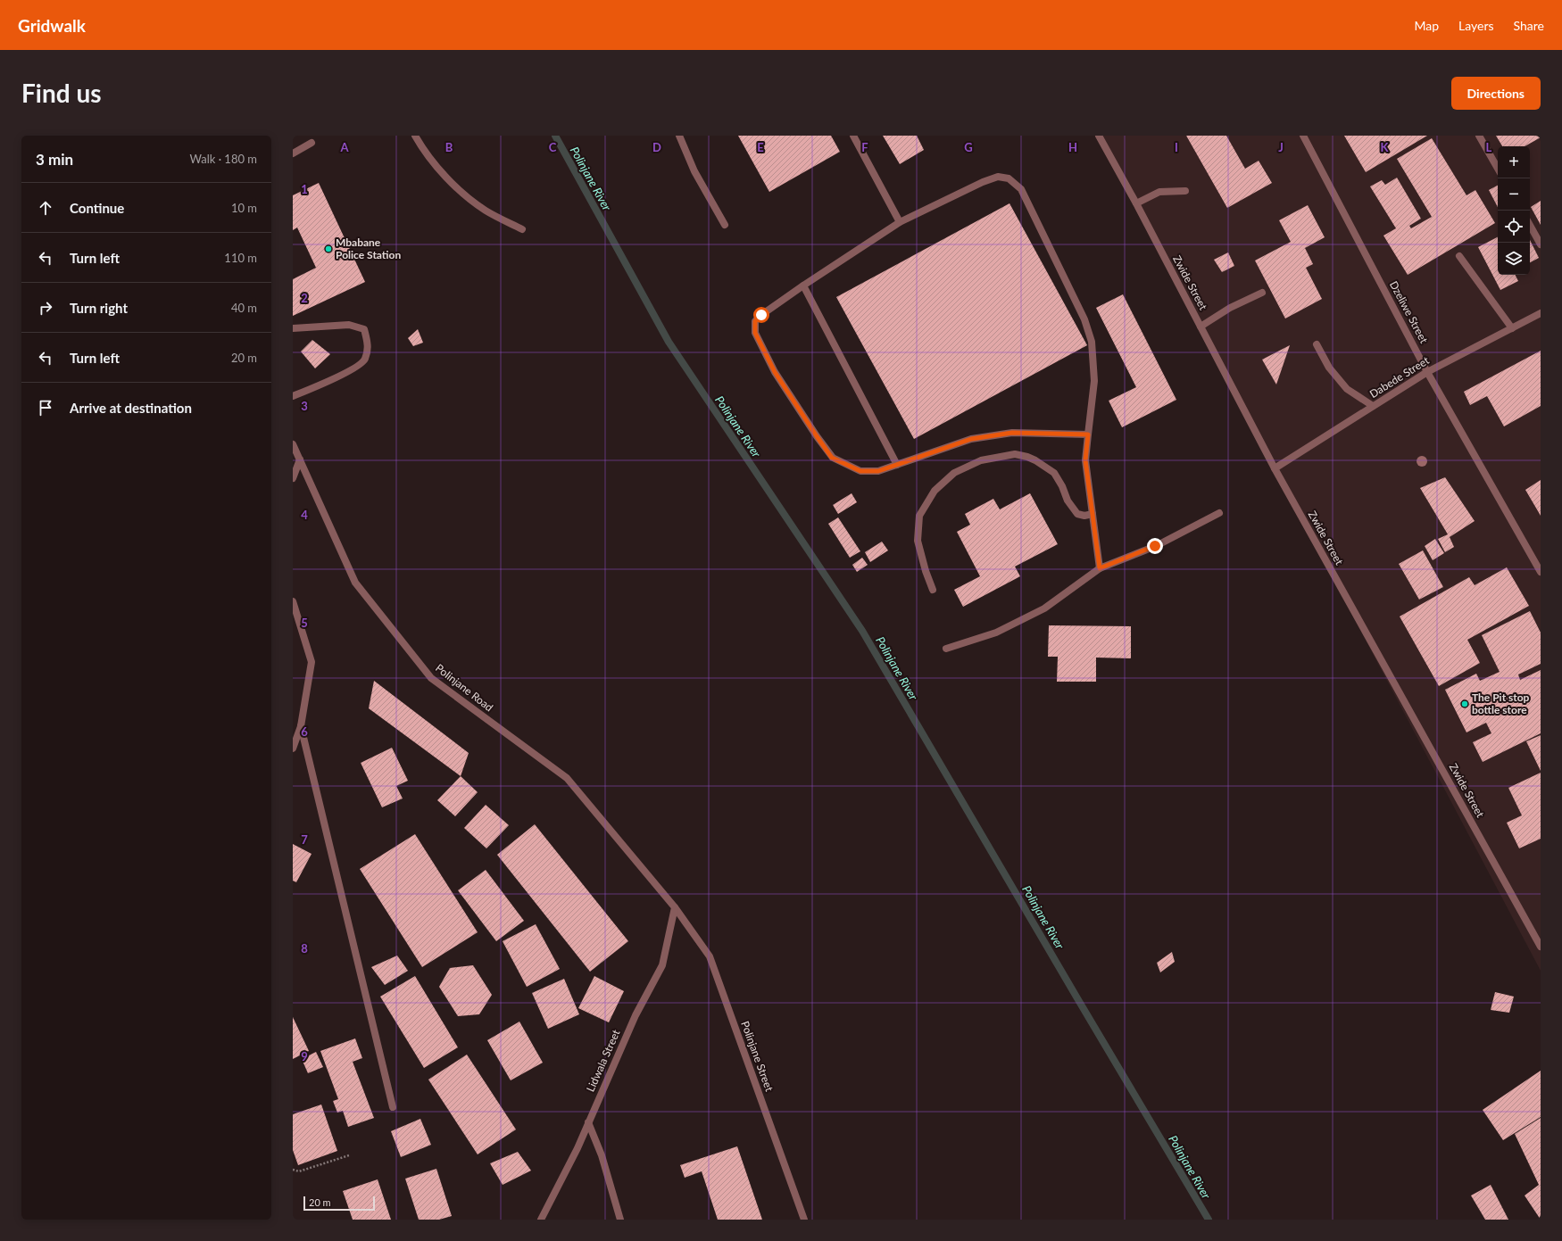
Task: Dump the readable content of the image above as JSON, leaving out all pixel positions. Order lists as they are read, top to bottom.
{
  "streets": {
    "street": [
      "Zwide Street",
      "Dzeliwe Street",
      "Dabede Street",
      "Polinjane Road",
      "Polinjane Street",
      "Lidwala Street"
    ]
  },
  "crossings": [
    ["Zwide Street", "Dabede Street"],
    ["Dzeliwe Street", "Dabede Street"],
    ["Polinjane Road", "Polinjane Street"],
    ["Polinjane Road", "Lidwala Street"],
    ["Polinjane Street", "Lidwala Street"]
  ],
  "water": ["Polinjane River"],
  "places": ["Mbabane Police Station", "The Pit stop bottle store"],
  "scale_bar": "20 m",
  "page": {
    "header": "Gridwalk",
    "nav": ["Map", "Layers", "Share"],
    "buttons": "Directions",
    "title": "Find us",
    "heading": ["3 min", "Walk · 180 m"],
    "map_buttons": ["+", "−"],
    "list": [
      ["Continue", "10 m"],
      ["Turn left", "110 m"],
      ["Turn right", "40 m"],
      ["Turn left", "20 m"],
      "Arrive at destination"
    ],
    "scale": "20 m"
  },
  "grid": {
    "columns": [
      "A",
      "B",
      "C",
      "D",
      "E",
      "F",
      "G",
      "H",
      "I",
      "J",
      "K",
      "L"
    ],
    "rows": [
      "1",
      "2",
      "3",
      "4",
      "5",
      "6",
      "7",
      "8",
      "9"
    ]
  }
}
